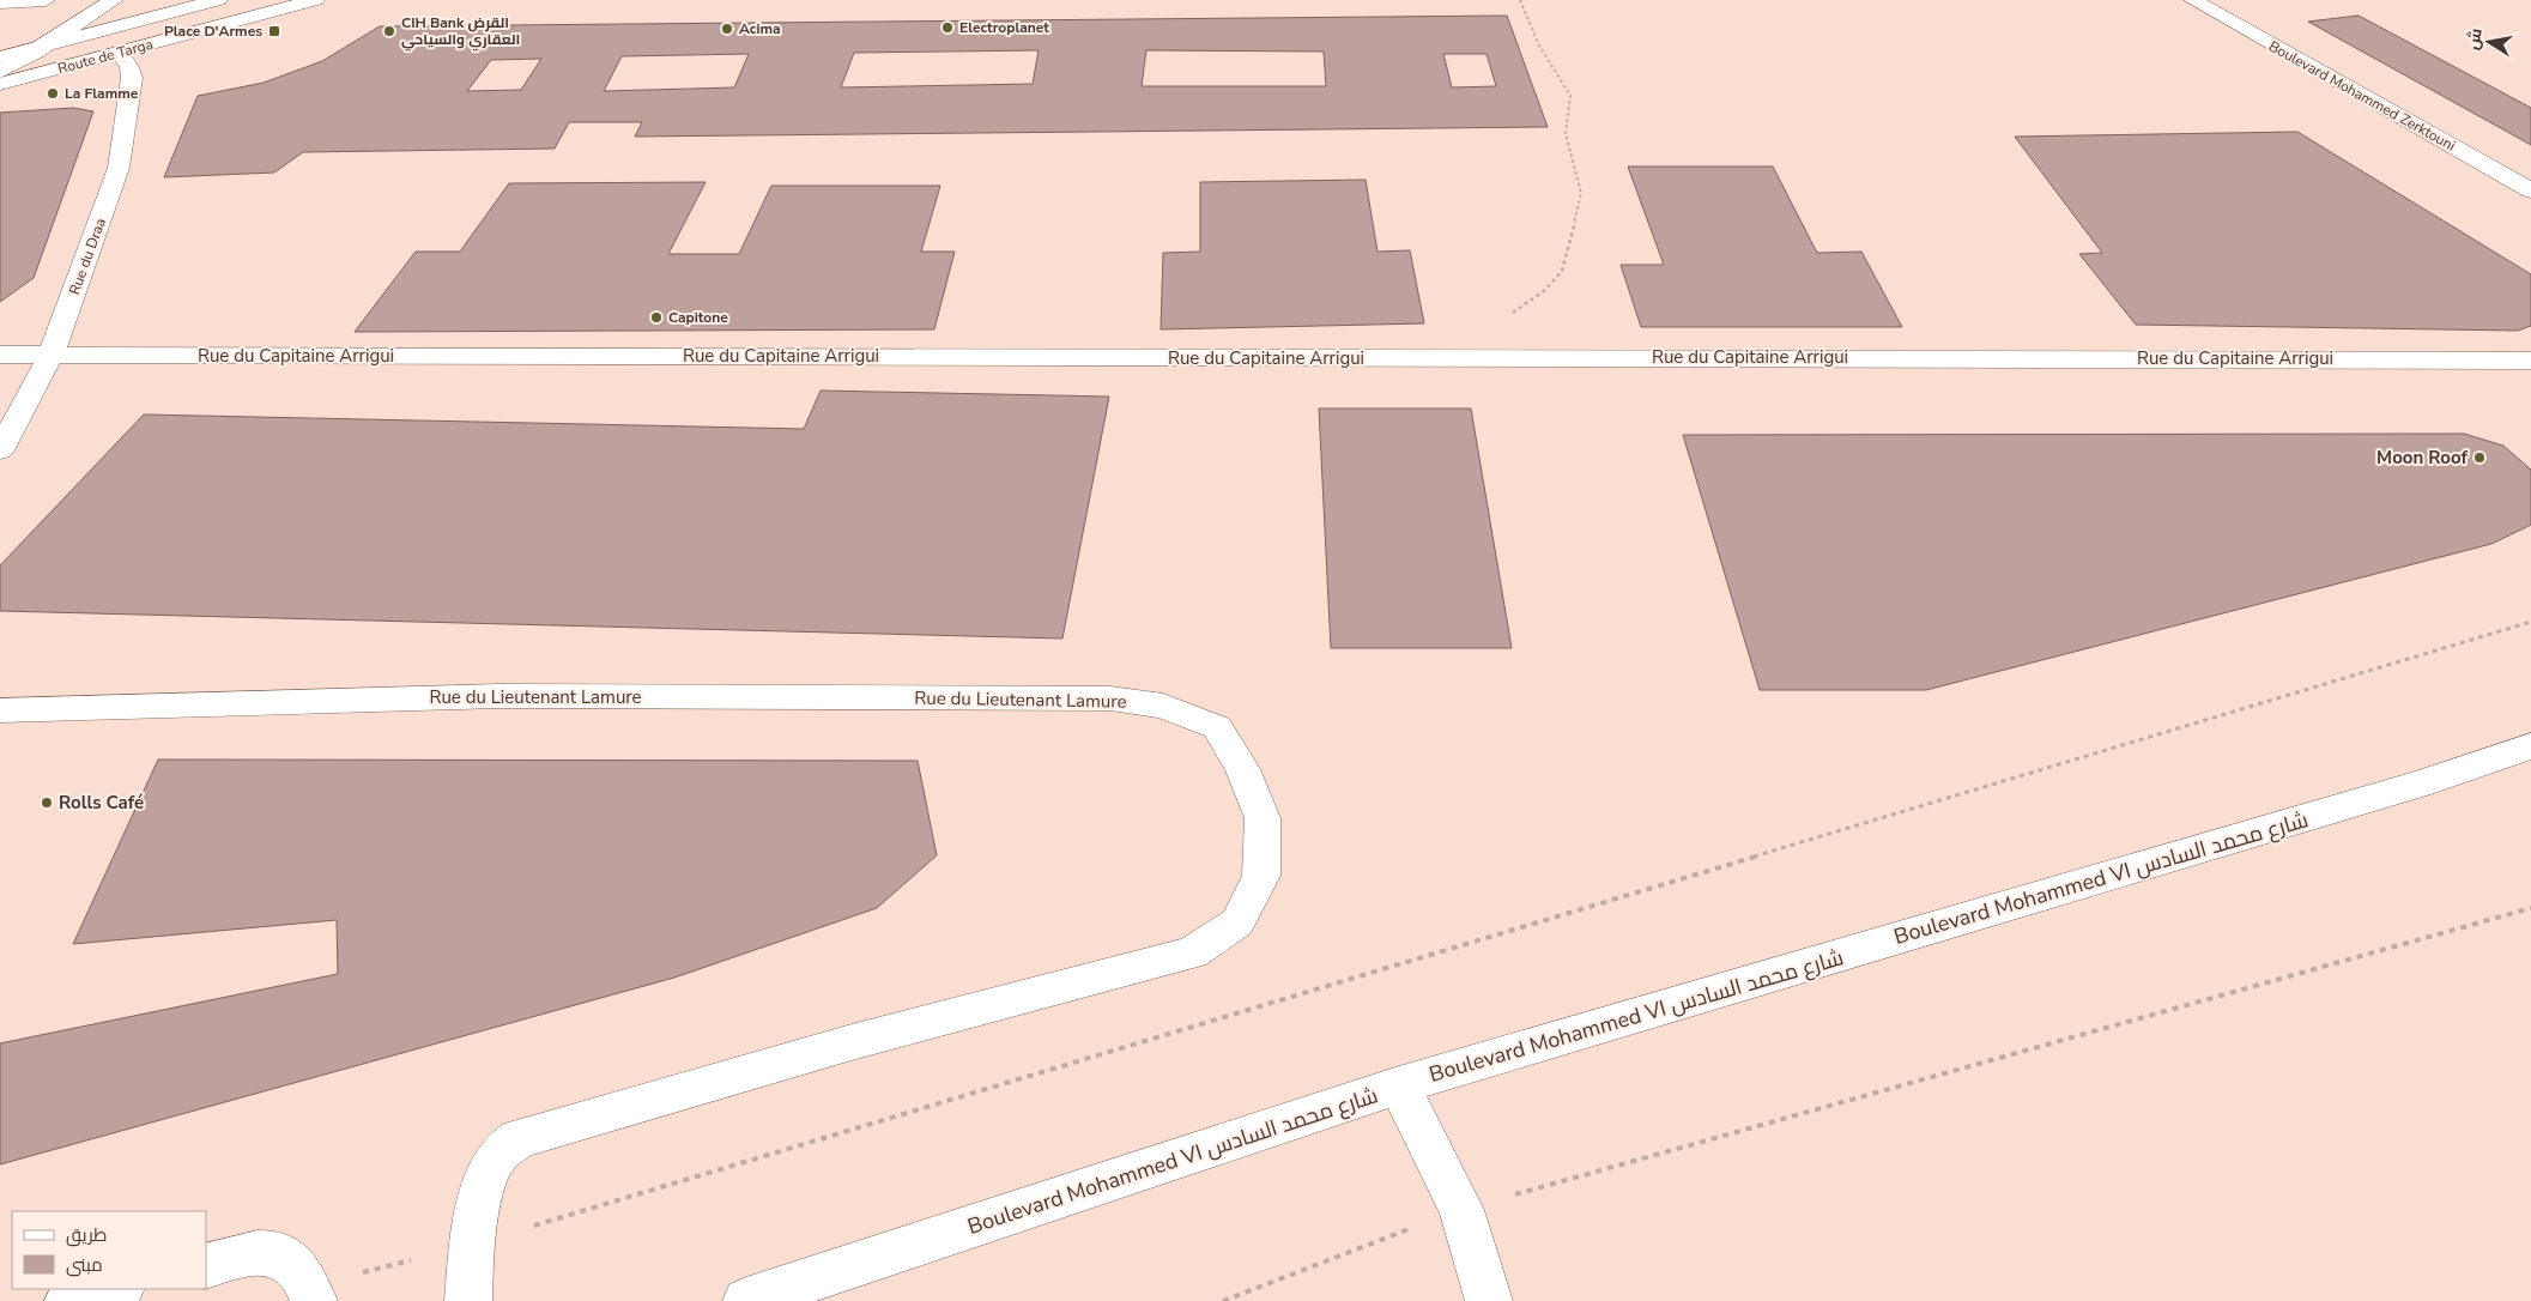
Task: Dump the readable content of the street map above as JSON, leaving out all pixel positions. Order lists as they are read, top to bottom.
{
  "streets": {
    "street": [
      "Route de Targa",
      "Boulevard Mohammed Zerktouni",
      "Rue du Draa",
      "Rue du Capitaine Arrigui",
      "Rue du Lieutenant Lamure",
      "Boulevard Mohammed VI شارع محمد السادس"
    ]
  },
  "crossings": [
    ["Route de Targa", "Rue du Draa"],
    ["Rue du Draa", "Rue du Capitaine Arrigui"]
  ],
  "places": {
    "other": [
      "Electroplanet",
      "Acima",
      "CIH Bank القرض العقاري والسياحي",
      "La Flamme",
      "Capitone",
      "Moon Roof",
      "Rolls Café"
    ],
    "transit": ["Place D'Armes"]
  },
  "legend": ["طريق", "مبنى"],
  "north": "left"
}
